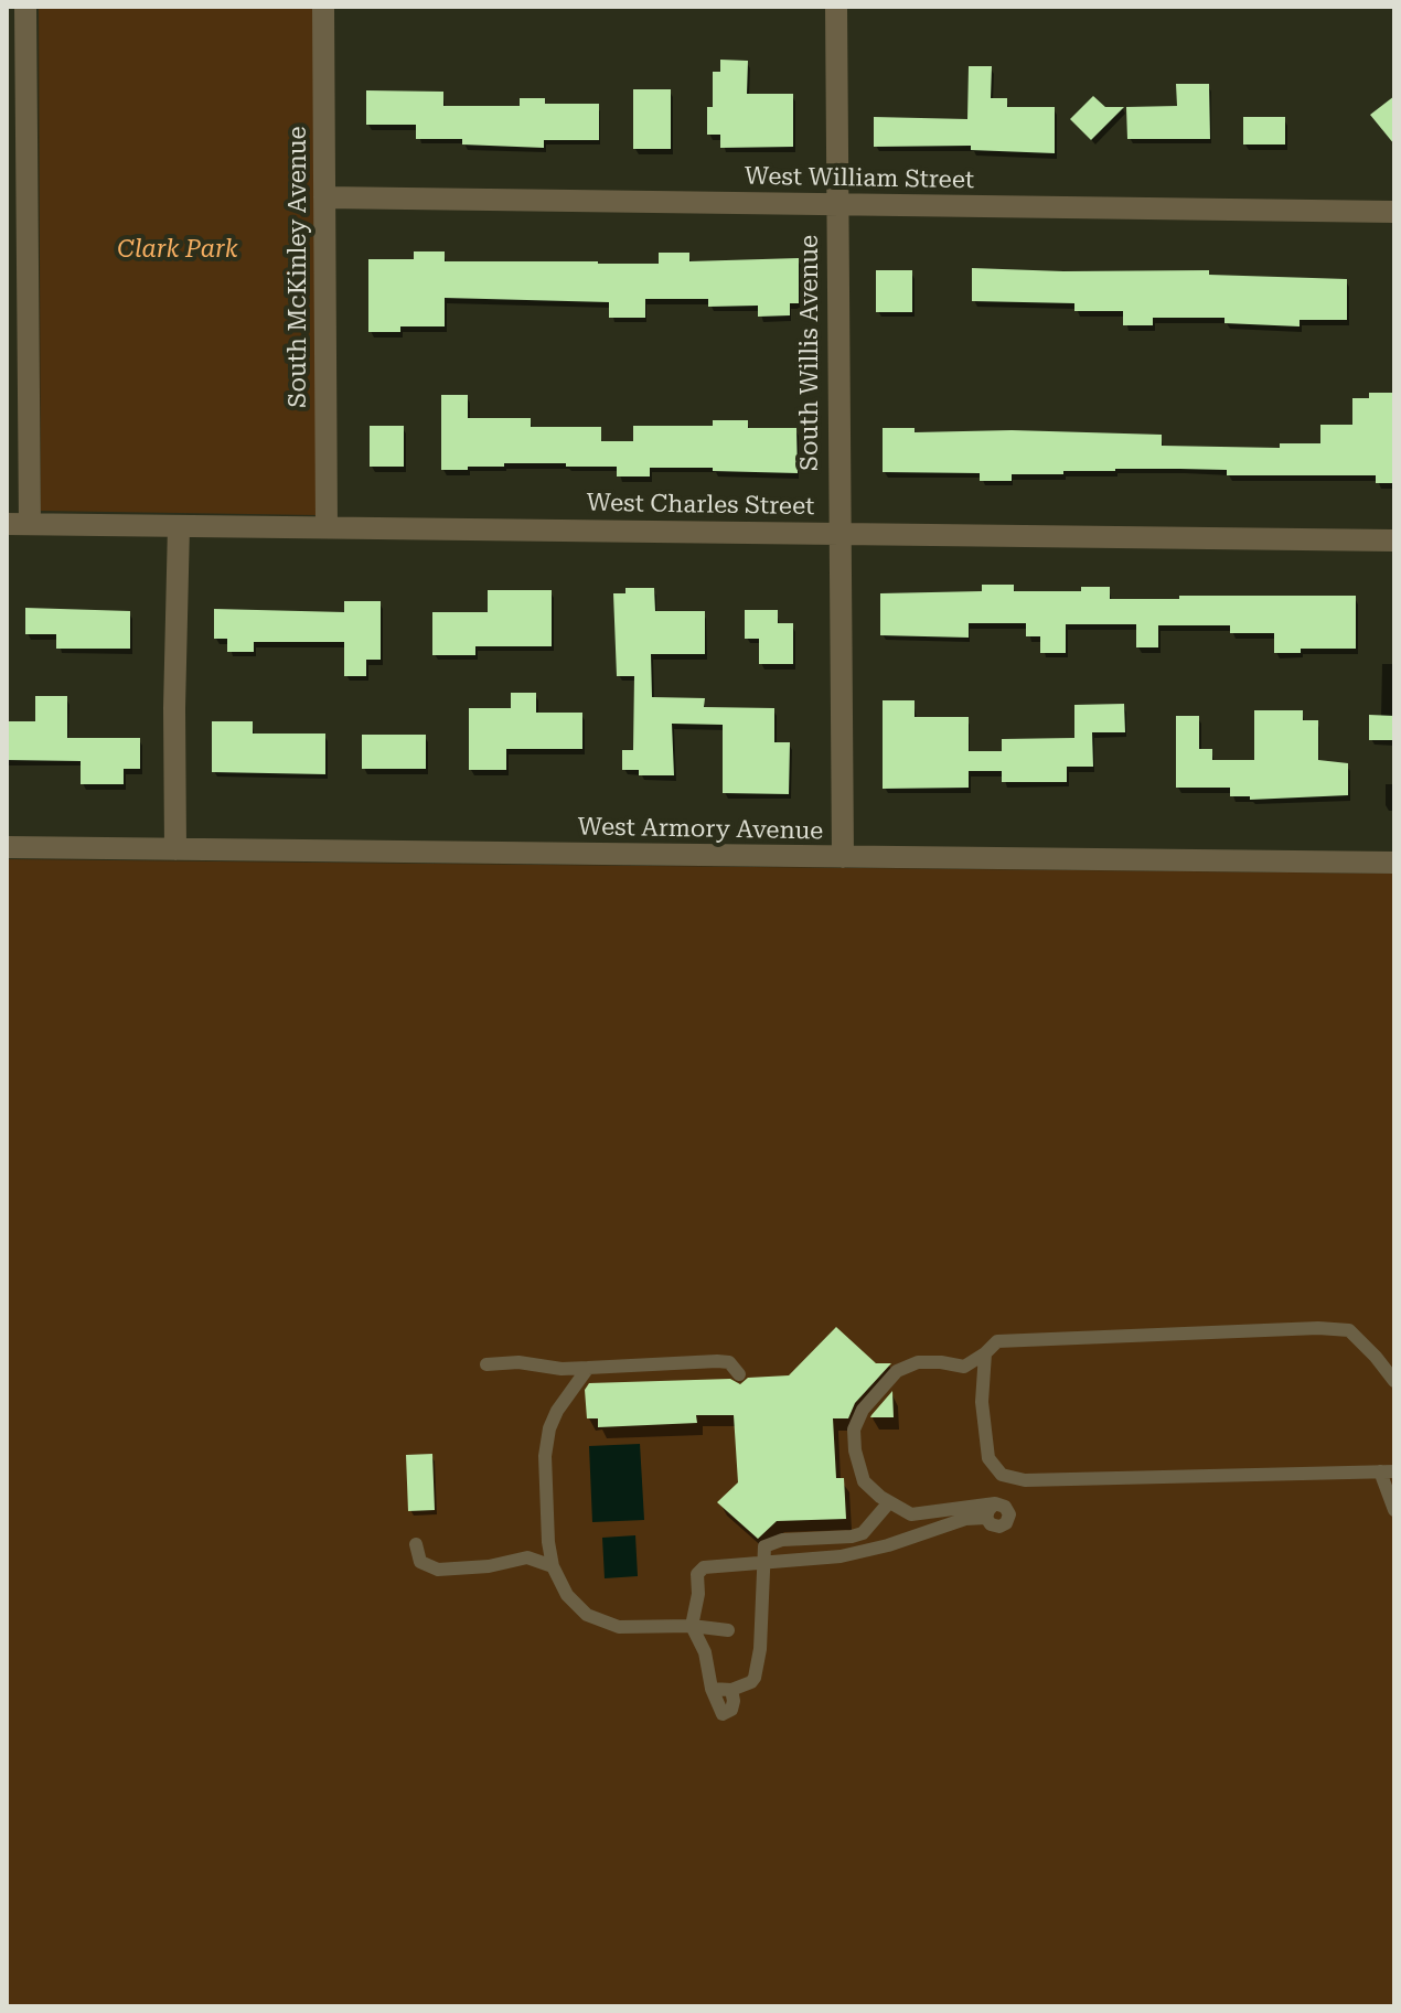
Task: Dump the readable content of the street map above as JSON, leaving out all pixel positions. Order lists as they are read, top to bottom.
{
  "streets": {
    "street": [
      "West William Street",
      "South McKinley Avenue",
      "South Willis Avenue",
      "West Charles Street",
      "West Armory Avenue"
    ]
  },
  "crossings": [
    ["West William Street", "South McKinley Avenue"],
    ["West William Street", "South Willis Avenue"],
    ["South McKinley Avenue", "West Charles Street"],
    ["South Willis Avenue", "West Charles Street"],
    ["South Willis Avenue", "West Armory Avenue"]
  ],
  "parks": ["Clark Park"]
}
